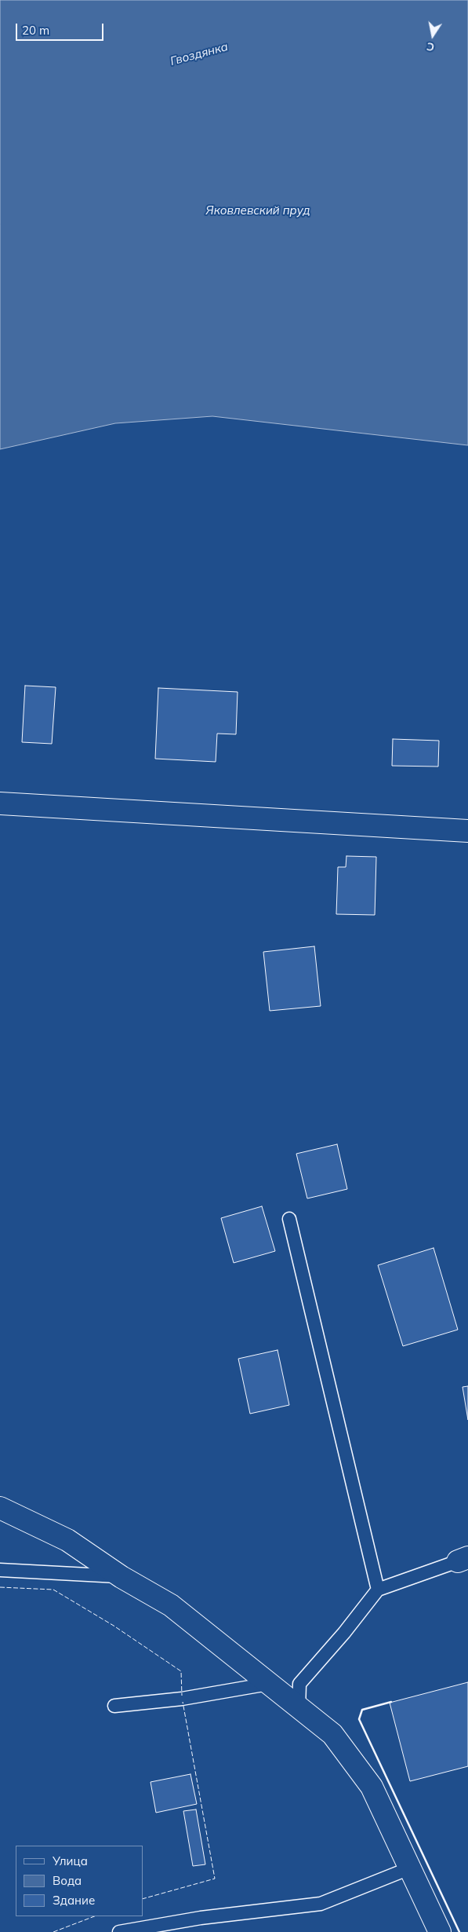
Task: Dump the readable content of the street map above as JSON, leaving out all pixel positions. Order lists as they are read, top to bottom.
{
  "water": ["Гвоздянка", "Яковлевский пруд"],
  "legend": ["Улица", "Вода", "Здание"],
  "scale_bar": "20 m",
  "north": "bottom"
}
